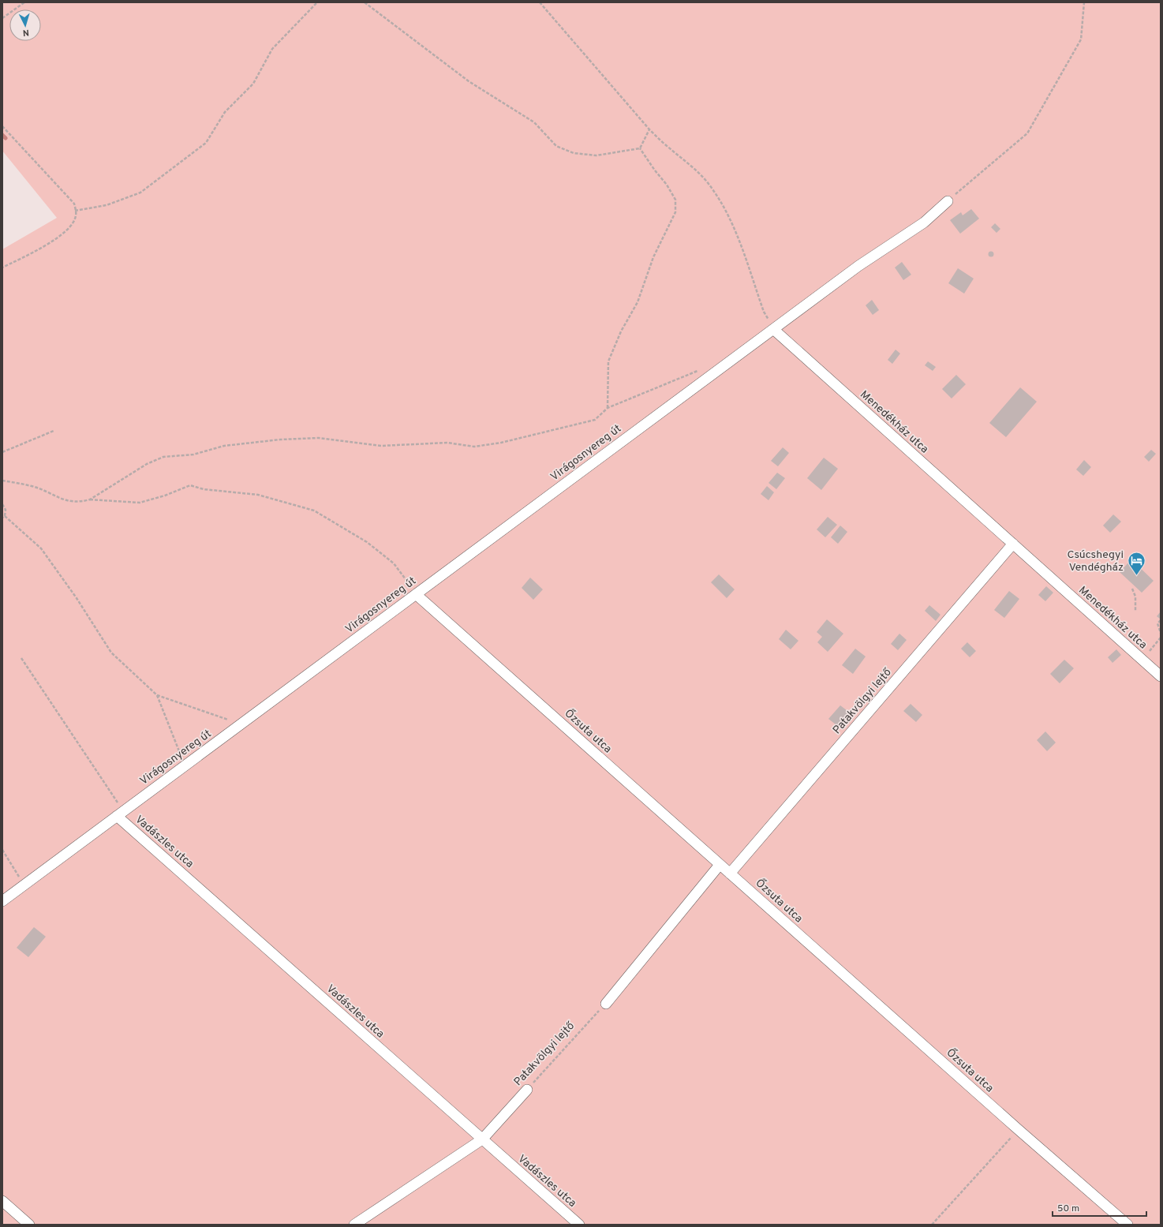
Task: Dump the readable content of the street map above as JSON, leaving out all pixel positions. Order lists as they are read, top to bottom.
{
  "streets": {
    "street": [
      "Menedékház utca",
      "Virágosnyereg út",
      "Patakvölgyi lejtő",
      "Őzsuta utca",
      "Vadászles utca"
    ]
  },
  "crossings": [
    ["Menedékház utca", "Virágosnyereg út"],
    ["Menedékház utca", "Patakvölgyi lejtő"],
    ["Virágosnyereg út", "Őzsuta utca"],
    ["Virágosnyereg út", "Vadászles utca"],
    ["Patakvölgyi lejtő", "Őzsuta utca"],
    ["Patakvölgyi lejtő", "Vadászles utca"]
  ],
  "places": {
    "hotel": ["Csúcshegyi Vendégház"]
  },
  "scale_bar": "50 m",
  "north": "bottom"
}
